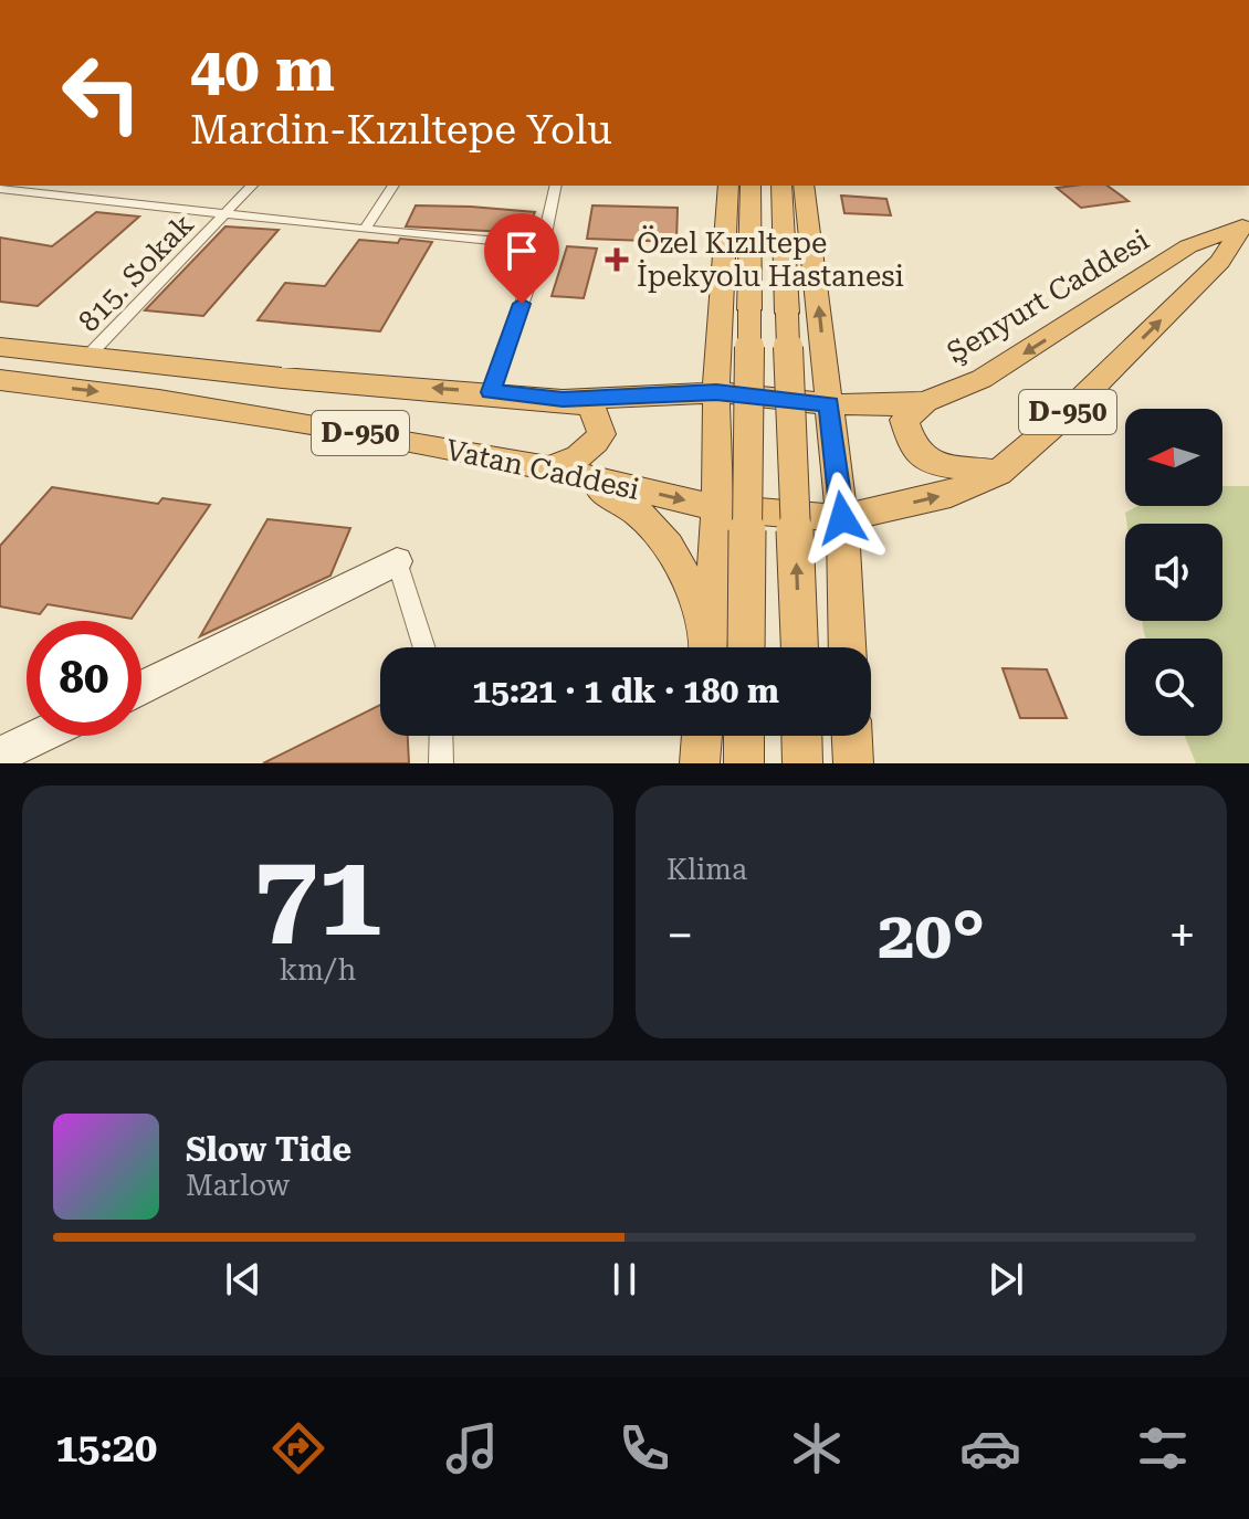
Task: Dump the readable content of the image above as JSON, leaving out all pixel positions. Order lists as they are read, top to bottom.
{
  "streets": {
    "highway": ["Şenyurt Caddesi", "D-950", "Vatan Caddesi"],
    "street": ["815. Sokak"]
  },
  "crossings": [
    ["815. Sokak", "Vatan Caddesi"],
    ["Şenyurt Caddesi", "D-950"],
    ["D-950", "Vatan Caddesi"]
  ],
  "places": {
    "health": ["Özel Kızıltepe İpekyolu Hastanesi"]
  },
  "north": "left",
  "page": {
    "turn": ["40 m", "Mardin-Kızıltepe Yolu"],
    "limit": "80",
    "trip": "15:21 · 1 dk · 180 m",
    "tile": [
      ["71", "km/h"],
      "Klima"
    ],
    "heat": ["−", "20°", "+"],
    "song": ["Slow Tide", "Marlow"],
    "tabs": "15:20"
  }
}
